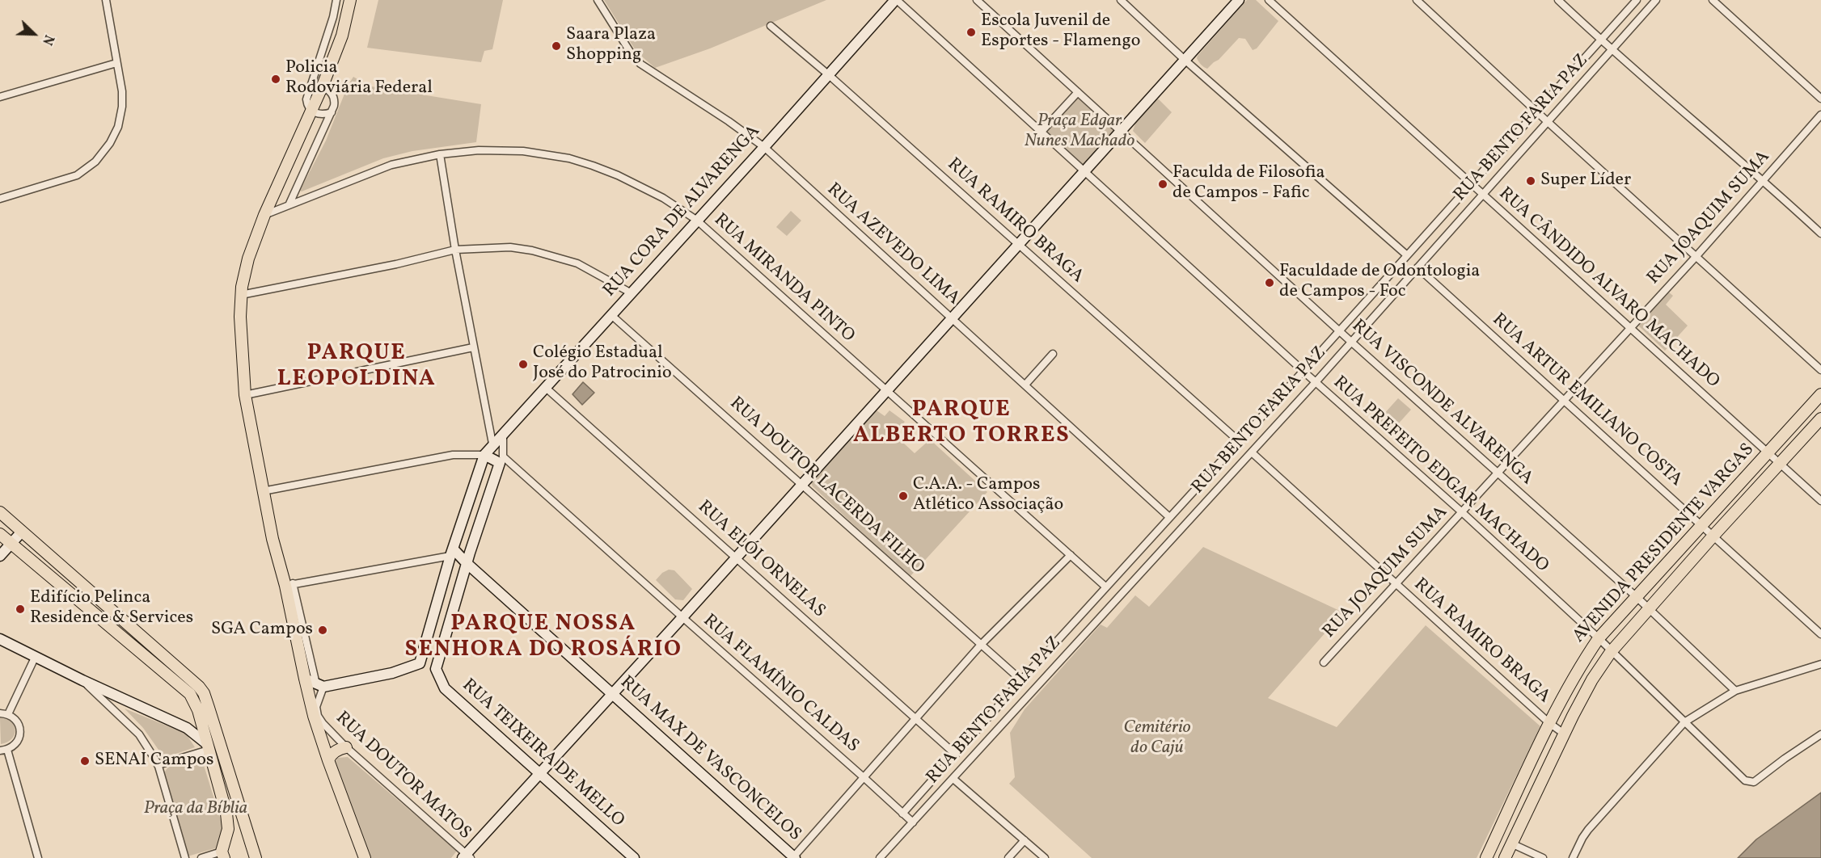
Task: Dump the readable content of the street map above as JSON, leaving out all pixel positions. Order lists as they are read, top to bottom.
{
  "streets": {
    "main road": [
      "RUA CORA DE ALVARENGA",
      "AVENIDA PRESIDENTE VARGAS",
      "RUA TEIXEIRA DE MELLO",
      "RUA MAX DE VASCONCELOS"
    ],
    "street": [
      "RUA BENTO FARIA PAZ",
      "RUA JOAQUIM SUMA",
      "RUA RAMIRO BRAGA",
      "RUA AZEVEDO LIMA",
      "RUA MIRANDA PINTO",
      "RUA CÂNDIDO ALVARO MACHADO",
      "RUA ARTUR EMILIANO COSTA",
      "RUA VISCONDE ALVARENGA",
      "RUA PREFEITO EDGAR MACHADO",
      "RUA DOUTOR LACERDA FILHO",
      "RUA ELÓI ORNELAS",
      "RUA FLAMÍNIO CALDAS",
      "RUA DOUTOR MATOS"
    ]
  },
  "crossings": [
    ["RUA BENTO FARIA PAZ", "RUA RAMIRO BRAGA"],
    ["RUA BENTO FARIA PAZ", "RUA AZEVEDO LIMA"],
    ["RUA BENTO FARIA PAZ", "RUA MIRANDA PINTO"],
    ["RUA BENTO FARIA PAZ", "RUA CÂNDIDO ALVARO MACHADO"],
    ["RUA BENTO FARIA PAZ", "RUA ARTUR EMILIANO COSTA"],
    ["RUA BENTO FARIA PAZ", "RUA VISCONDE ALVARENGA"],
    ["RUA BENTO FARIA PAZ", "RUA PREFEITO EDGAR MACHADO"],
    ["RUA BENTO FARIA PAZ", "RUA DOUTOR LACERDA FILHO"],
    ["RUA BENTO FARIA PAZ", "RUA ELÓI ORNELAS"],
    ["RUA BENTO FARIA PAZ", "RUA FLAMÍNIO CALDAS"],
    ["RUA CORA DE ALVARENGA", "RUA RAMIRO BRAGA"],
    ["RUA CORA DE ALVARENGA", "RUA AZEVEDO LIMA"],
    ["RUA CORA DE ALVARENGA", "RUA MIRANDA PINTO"],
    ["RUA CORA DE ALVARENGA", "RUA PREFEITO EDGAR MACHADO"],
    ["RUA CORA DE ALVARENGA", "RUA DOUTOR LACERDA FILHO"],
    ["RUA CORA DE ALVARENGA", "RUA ELÓI ORNELAS"],
    ["RUA CORA DE ALVARENGA", "RUA MAX DE VASCONCELOS"],
    ["RUA JOAQUIM SUMA", "RUA RAMIRO BRAGA"],
    ["RUA JOAQUIM SUMA", "RUA CÂNDIDO ALVARO MACHADO"],
    ["RUA JOAQUIM SUMA", "RUA ARTUR EMILIANO COSTA"],
    ["RUA JOAQUIM SUMA", "RUA VISCONDE ALVARENGA"],
    ["RUA JOAQUIM SUMA", "RUA PREFEITO EDGAR MACHADO"],
    ["RUA RAMIRO BRAGA", "AVENIDA PRESIDENTE VARGAS"],
    ["RUA CÂNDIDO ALVARO MACHADO", "AVENIDA PRESIDENTE VARGAS"],
    ["RUA ARTUR EMILIANO COSTA", "AVENIDA PRESIDENTE VARGAS"],
    ["RUA VISCONDE ALVARENGA", "AVENIDA PRESIDENTE VARGAS"],
    ["RUA PREFEITO EDGAR MACHADO", "AVENIDA PRESIDENTE VARGAS"]
  ],
  "districts": ["PARQUE LEOPOLDINA", "PARQUE ALBERTO TORRES", "PARQUE NOSSA SENHORA DO ROSÁRIO"],
  "parks": ["Praça Edgar Nunes Machado", "Cemitério do Cajú", "Praça da Bíblia"],
  "places": [
    "Escola Juvenil de Esportes - Flamengo",
    "Saara Plaza Shopping",
    "Policia Rodoviária Federal",
    "Super Líder",
    "Faculda de Filosofia de Campos - Fafic",
    "Faculdade de Odontologia de Campos - Foc",
    "Colégio Estadual José do Patrocinio",
    "C.A.A. - Campos Atlético Associação",
    "Edifício Pelinca Residence & Services",
    "SGA Campos",
    "SENAI Campos"
  ],
  "north": "bottom right"
}
